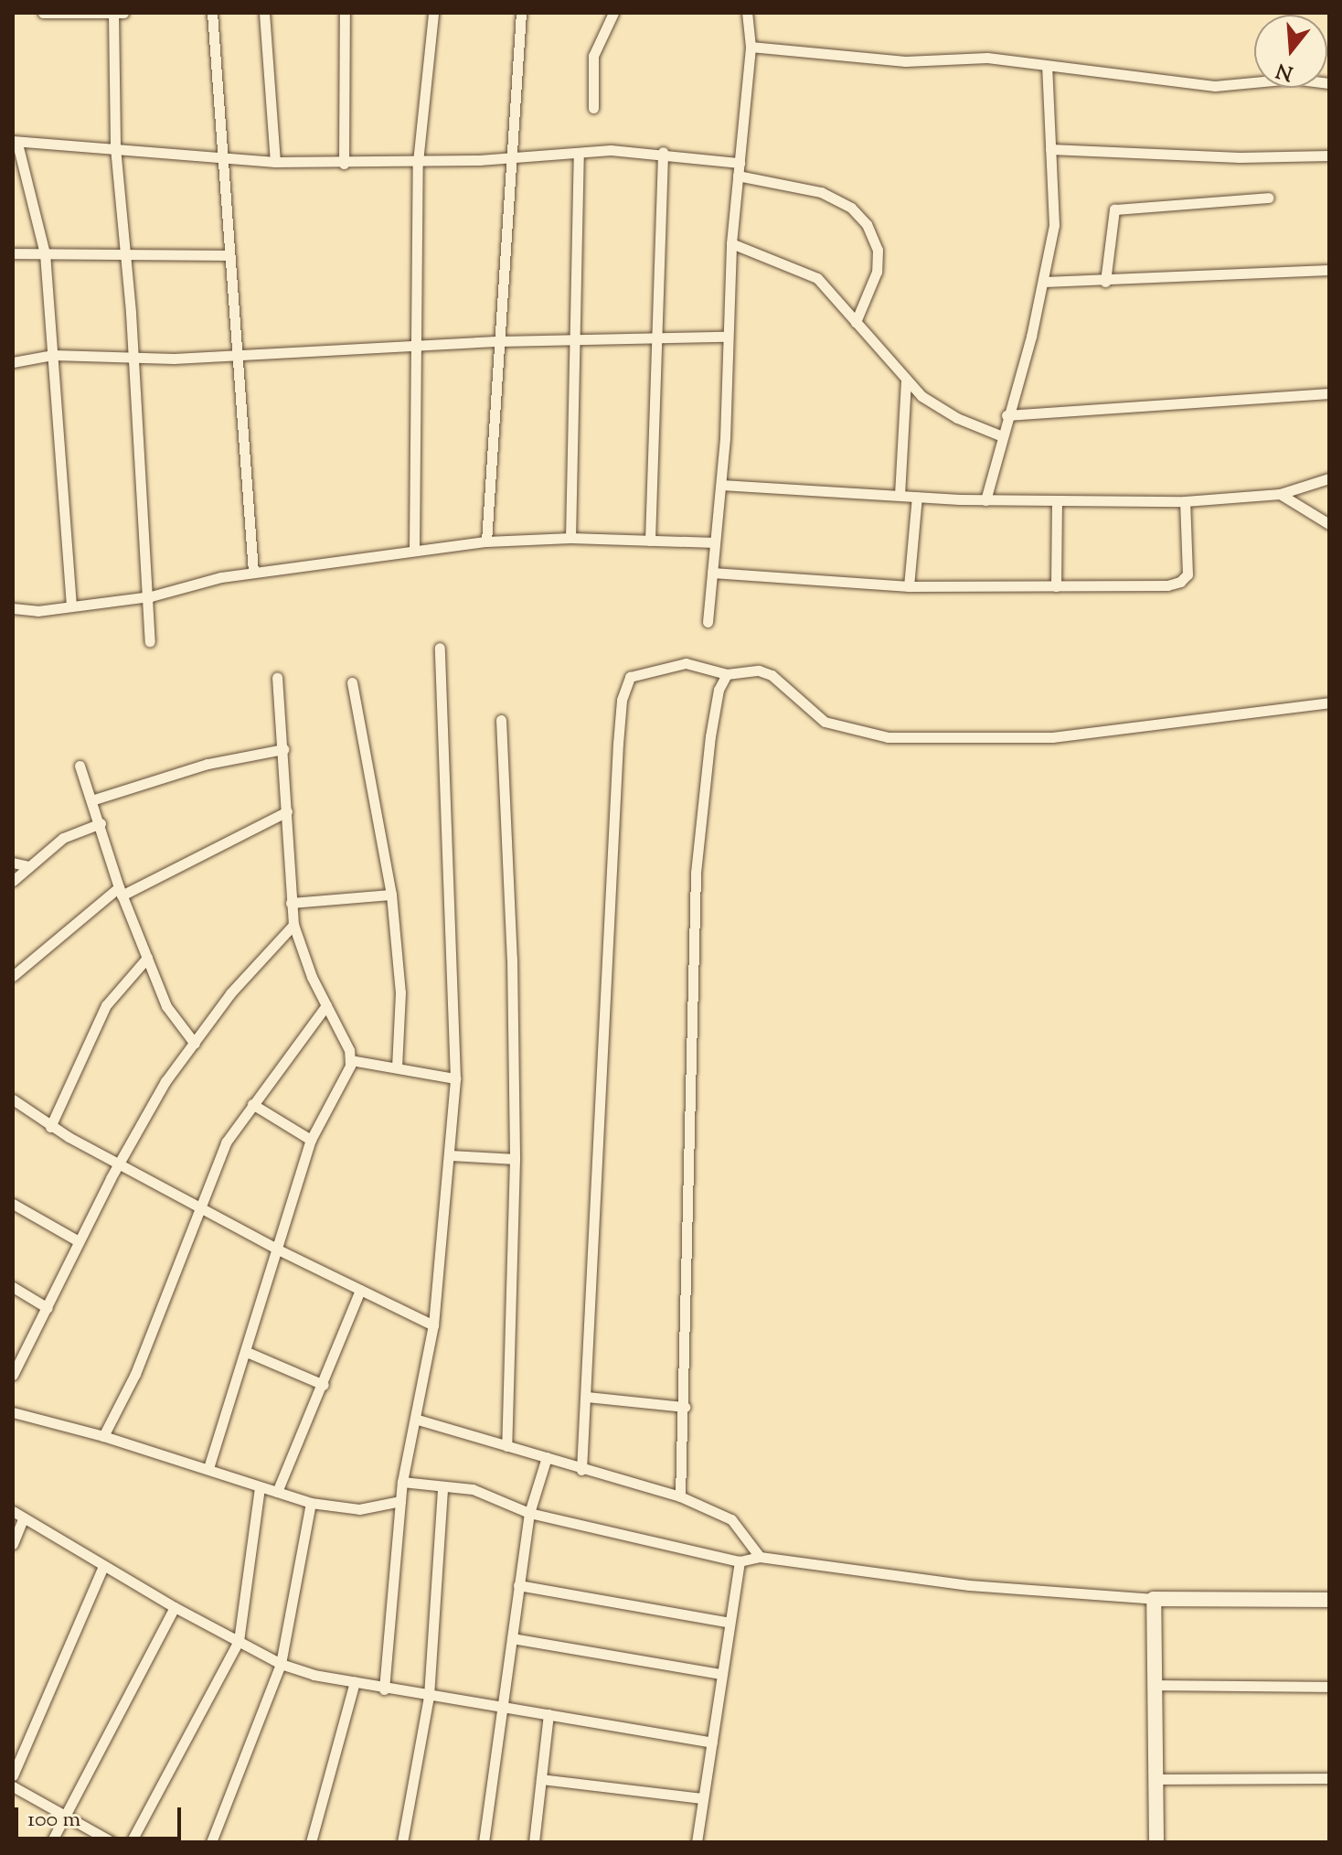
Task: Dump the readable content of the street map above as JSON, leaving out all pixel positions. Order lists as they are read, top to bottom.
{
  "scale_bar": "100 m",
  "north": "bottom"
}
